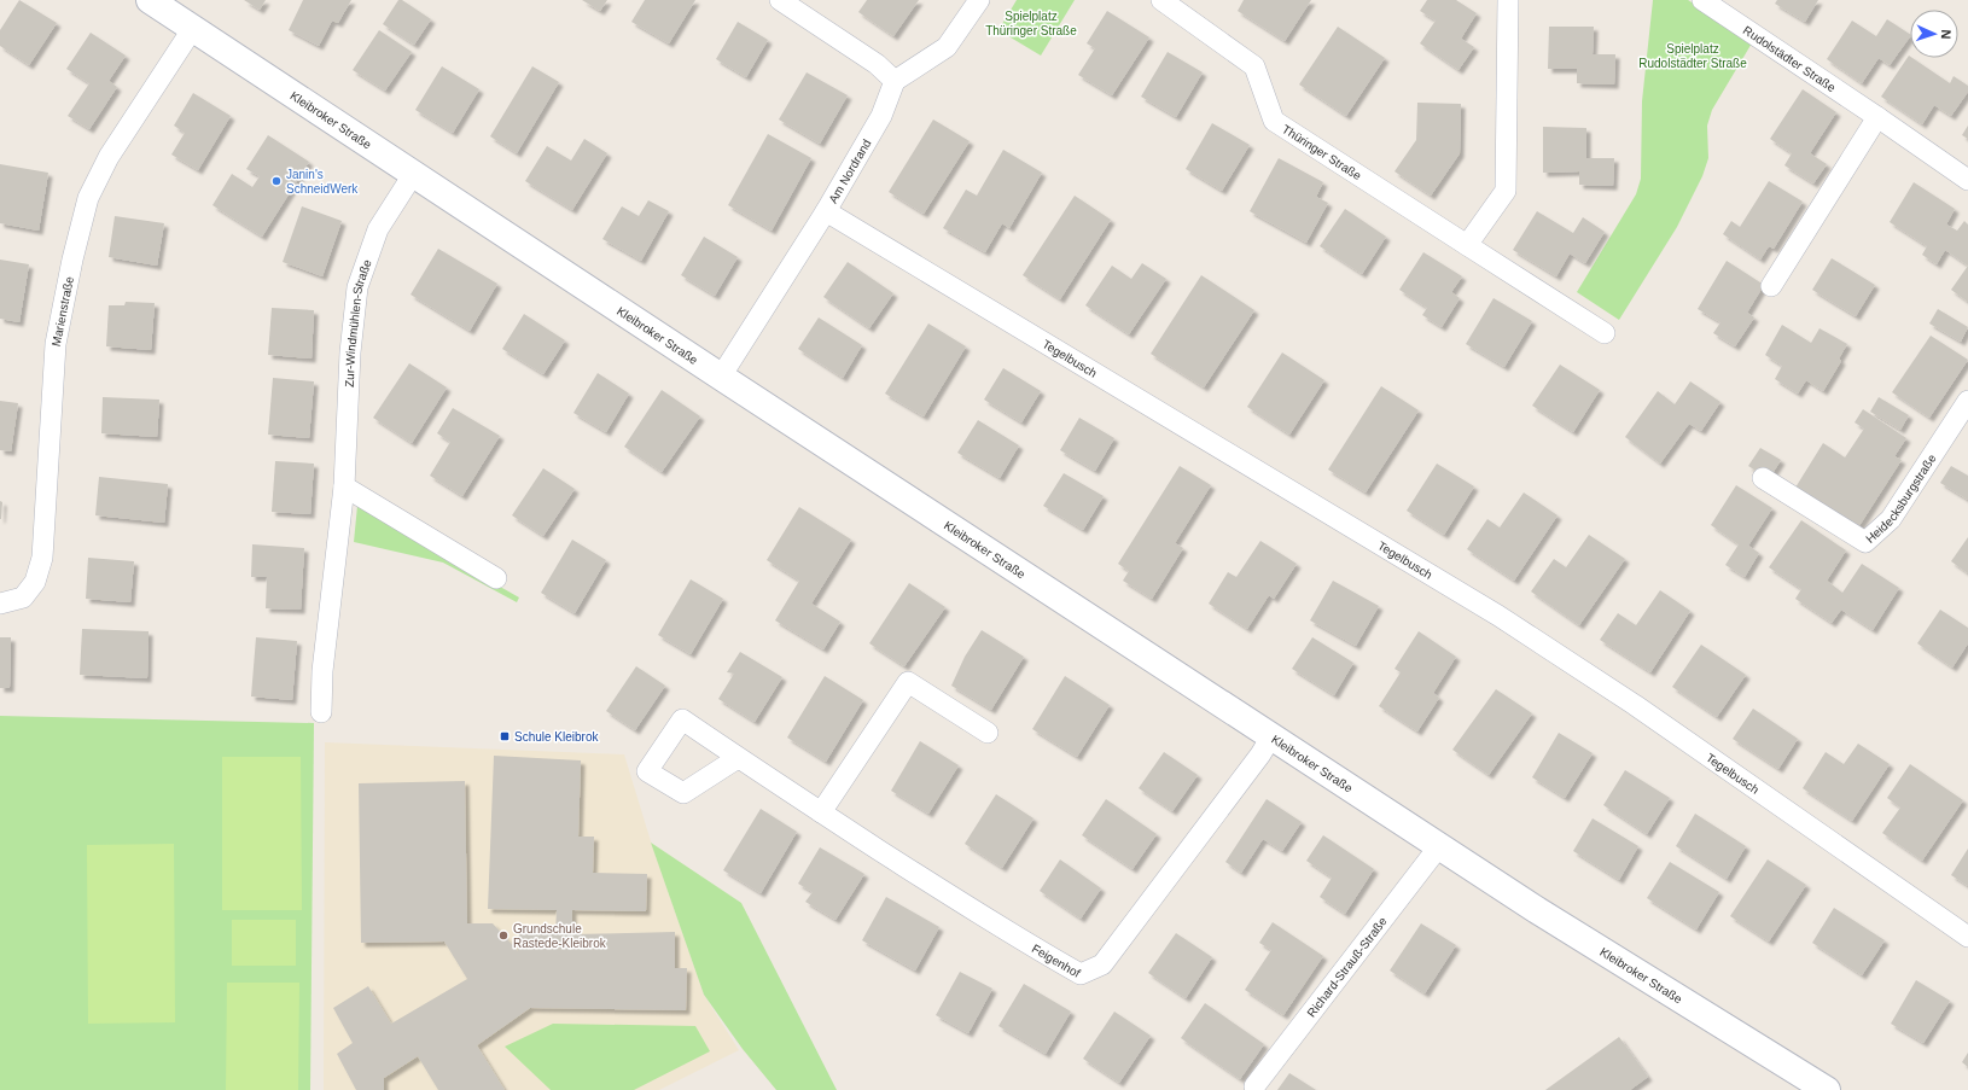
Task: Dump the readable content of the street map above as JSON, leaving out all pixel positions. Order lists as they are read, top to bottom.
{
  "streets": {
    "street": [
      "Rudolstädter Straße",
      "Kleibroker Straße",
      "Thüringer Straße",
      "Am Nordrand",
      "Marienstraße",
      "Zur-Windmühlen-Straße",
      "Tegelbusch",
      "Heidecksburgstraße",
      "Feigenhof",
      "Richard-Strauß-Straße"
    ]
  },
  "crossings": [
    ["Kleibroker Straße", "Am Nordrand"],
    ["Kleibroker Straße", "Marienstraße"],
    ["Kleibroker Straße", "Zur-Windmühlen-Straße"],
    ["Kleibroker Straße", "Feigenhof"],
    ["Kleibroker Straße", "Richard-Strauß-Straße"],
    ["Am Nordrand", "Tegelbusch"]
  ],
  "parks": ["Spielplatz Thüringer Straße", "Spielplatz Rudolstädter Straße"],
  "places": {
    "other": ["Janin's SchneidWerk", "Grundschule Rastede-Kleibrok"],
    "transit": ["Schule Kleibrok"]
  },
  "north": "right"
}
